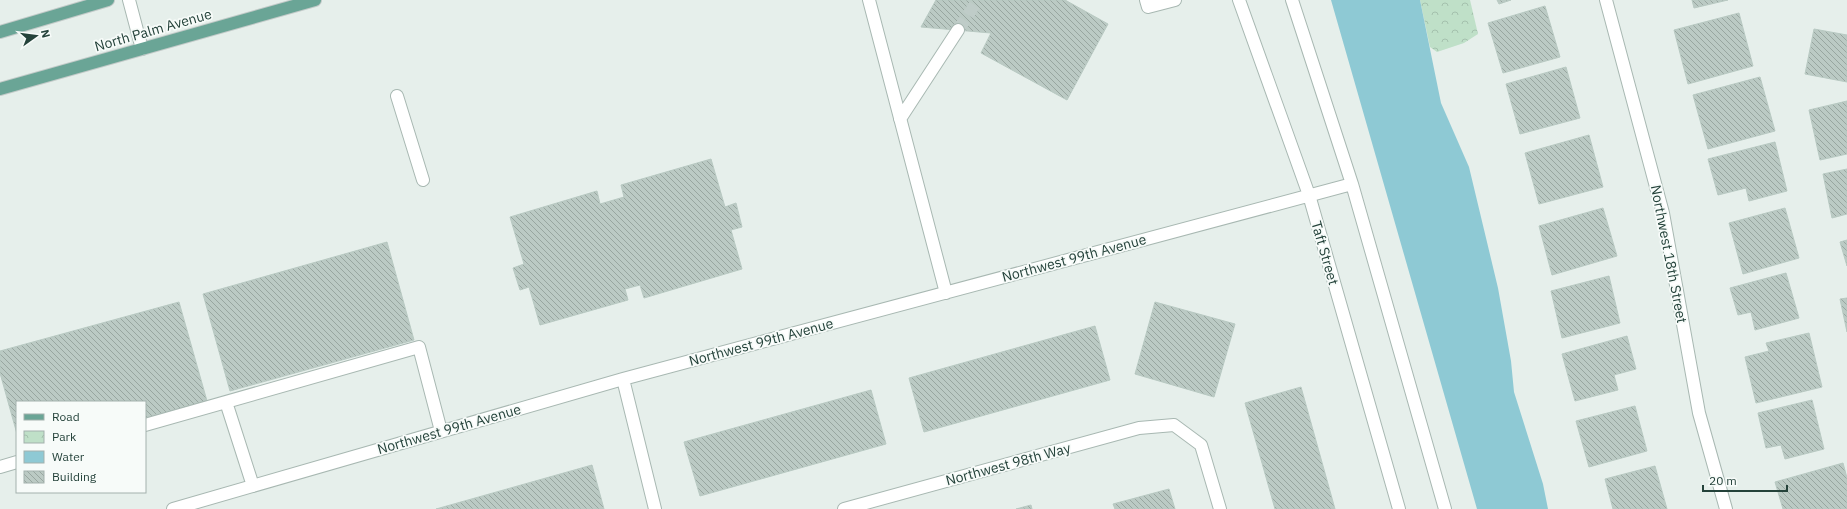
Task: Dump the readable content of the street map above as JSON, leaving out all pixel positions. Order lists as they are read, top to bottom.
{
  "streets": {
    "main road": ["North Palm Avenue"],
    "street": [
      "Taft Street",
      "Northwest 18th Street",
      "Northwest 99th Avenue",
      "Northwest 98th Way"
    ]
  },
  "crossings": [
    ["Taft Street", "Northwest 99th Avenue"]
  ],
  "legend": [
    "Road",
    "Park",
    "Water",
    "Building"
  ],
  "scale_bar": "20 m",
  "north": "right"
}
